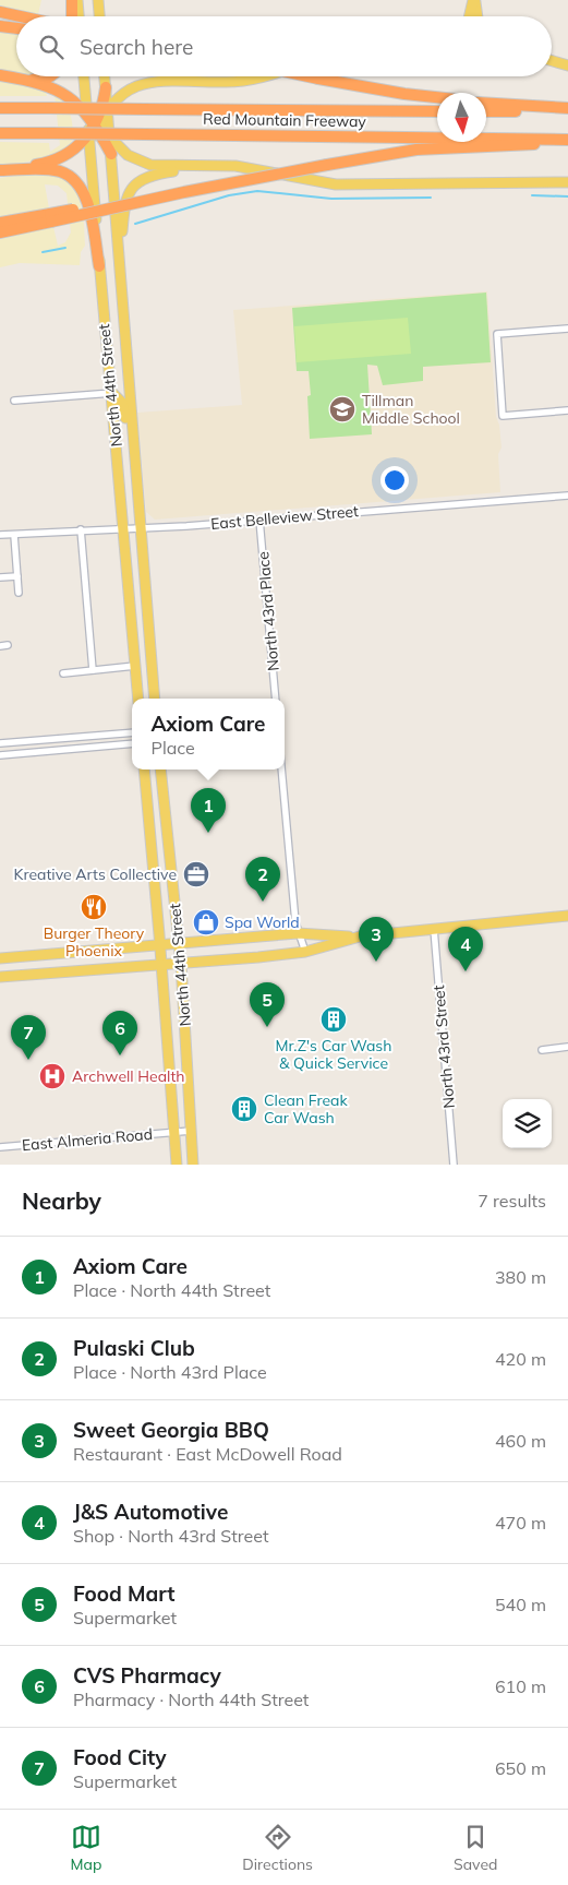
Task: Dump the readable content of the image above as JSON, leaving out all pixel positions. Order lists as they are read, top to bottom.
{
  "streets": {
    "highway": ["Red Mountain Freeway"],
    "main road": ["North 44th Street"],
    "street": [
      "East Belleview Street",
      "North 43rd Place",
      "North 43rd Street",
      "East Almeria Road"
    ]
  },
  "crossings": [
    ["North 44th Street", "East Belleview Street"],
    ["North 44th Street", "East Almeria Road"],
    ["East Belleview Street", "North 43rd Place"]
  ],
  "places": {
    "school or university": ["Tillman Middle School"],
    "office": ["Kreative Arts Collective"],
    "restaurant": ["Burger Theory Phoenix"],
    "shop": ["Spa World"],
    "building": ["Mr.Z's Car Wash & Quick Service", "Clean Freak Car Wash"],
    "hospital": ["Archwell Health"]
  },
  "north": "bottom",
  "page": {
    "search": "Search here",
    "popup": ["Axiom Care", "Place"],
    "pins": [
      "1",
      "2",
      "3",
      "4",
      "5",
      "6",
      "7"
    ],
    "heading": ["Nearby", "7 results"],
    "list": [
      {
        "mark": "1",
        "name": "Axiom Care",
        "note": "Place · North 44th Street",
        "value": "380 m"
      },
      {
        "mark": "2",
        "name": "Pulaski Club",
        "note": "Place · North 43rd Place",
        "value": "420 m"
      },
      {
        "mark": "3",
        "name": "Sweet Georgia BBQ",
        "note": "Restaurant · East McDowell Road",
        "value": "460 m"
      },
      {
        "mark": "4",
        "name": "J&S Automotive",
        "note": "Shop · North 43rd Street",
        "value": "470 m"
      },
      {
        "mark": "5",
        "name": "Food Mart",
        "note": "Supermarket",
        "value": "540 m"
      },
      {
        "mark": "6",
        "name": "CVS Pharmacy",
        "note": "Pharmacy · North 44th Street",
        "value": "610 m"
      },
      {
        "mark": "7",
        "name": "Food City",
        "note": "Supermarket",
        "value": "650 m"
      }
    ],
    "nav": ["Map", "Directions", "Saved"]
  }
}
